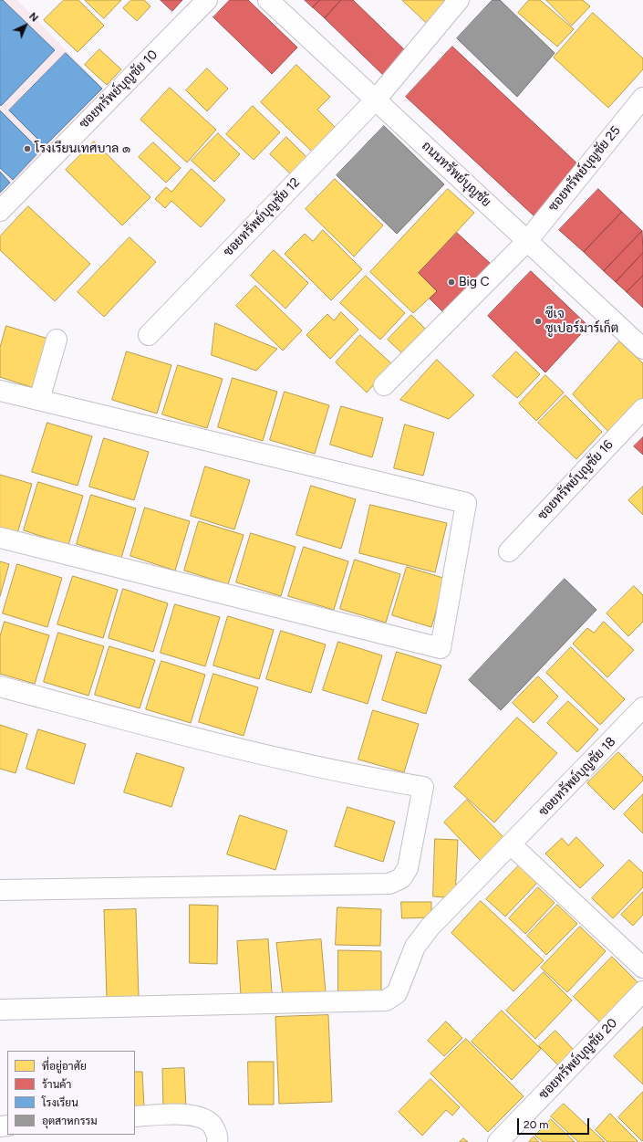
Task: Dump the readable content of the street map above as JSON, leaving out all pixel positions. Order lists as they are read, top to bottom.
{
  "streets": {
    "street": [
      "ซอยทรัพย์บุญชัย 10",
      "ซอยทรัพย์บุญชัย 25",
      "ถนนทรัพย์บุญชัย",
      "ซอยทรัพย์บุญชัย 12",
      "ซอยทรัพย์บุญชัย 16",
      "ซอยทรัพย์บุญชัย 18",
      "ซอยทรัพย์บุญชัย 20"
    ]
  },
  "crossings": [
    ["ซอยทรัพย์บุญชัย 25", "ถนนทรัพย์บุญชัย"],
    ["ถนนทรัพย์บุญชัย", "ซอยทรัพย์บุญชัย 12"]
  ],
  "places": ["โรงเรียนเทศบาล ๑", "Big C", "ซีเจ ซูเปอร์มาร์เก็ต"],
  "legend": [
    "ที่อยู่อาศัย",
    "ร้านค้า",
    "โรงเรียน",
    "อุตสาหกรรม"
  ],
  "scale_bar": "20 m",
  "north": "top right"
}
